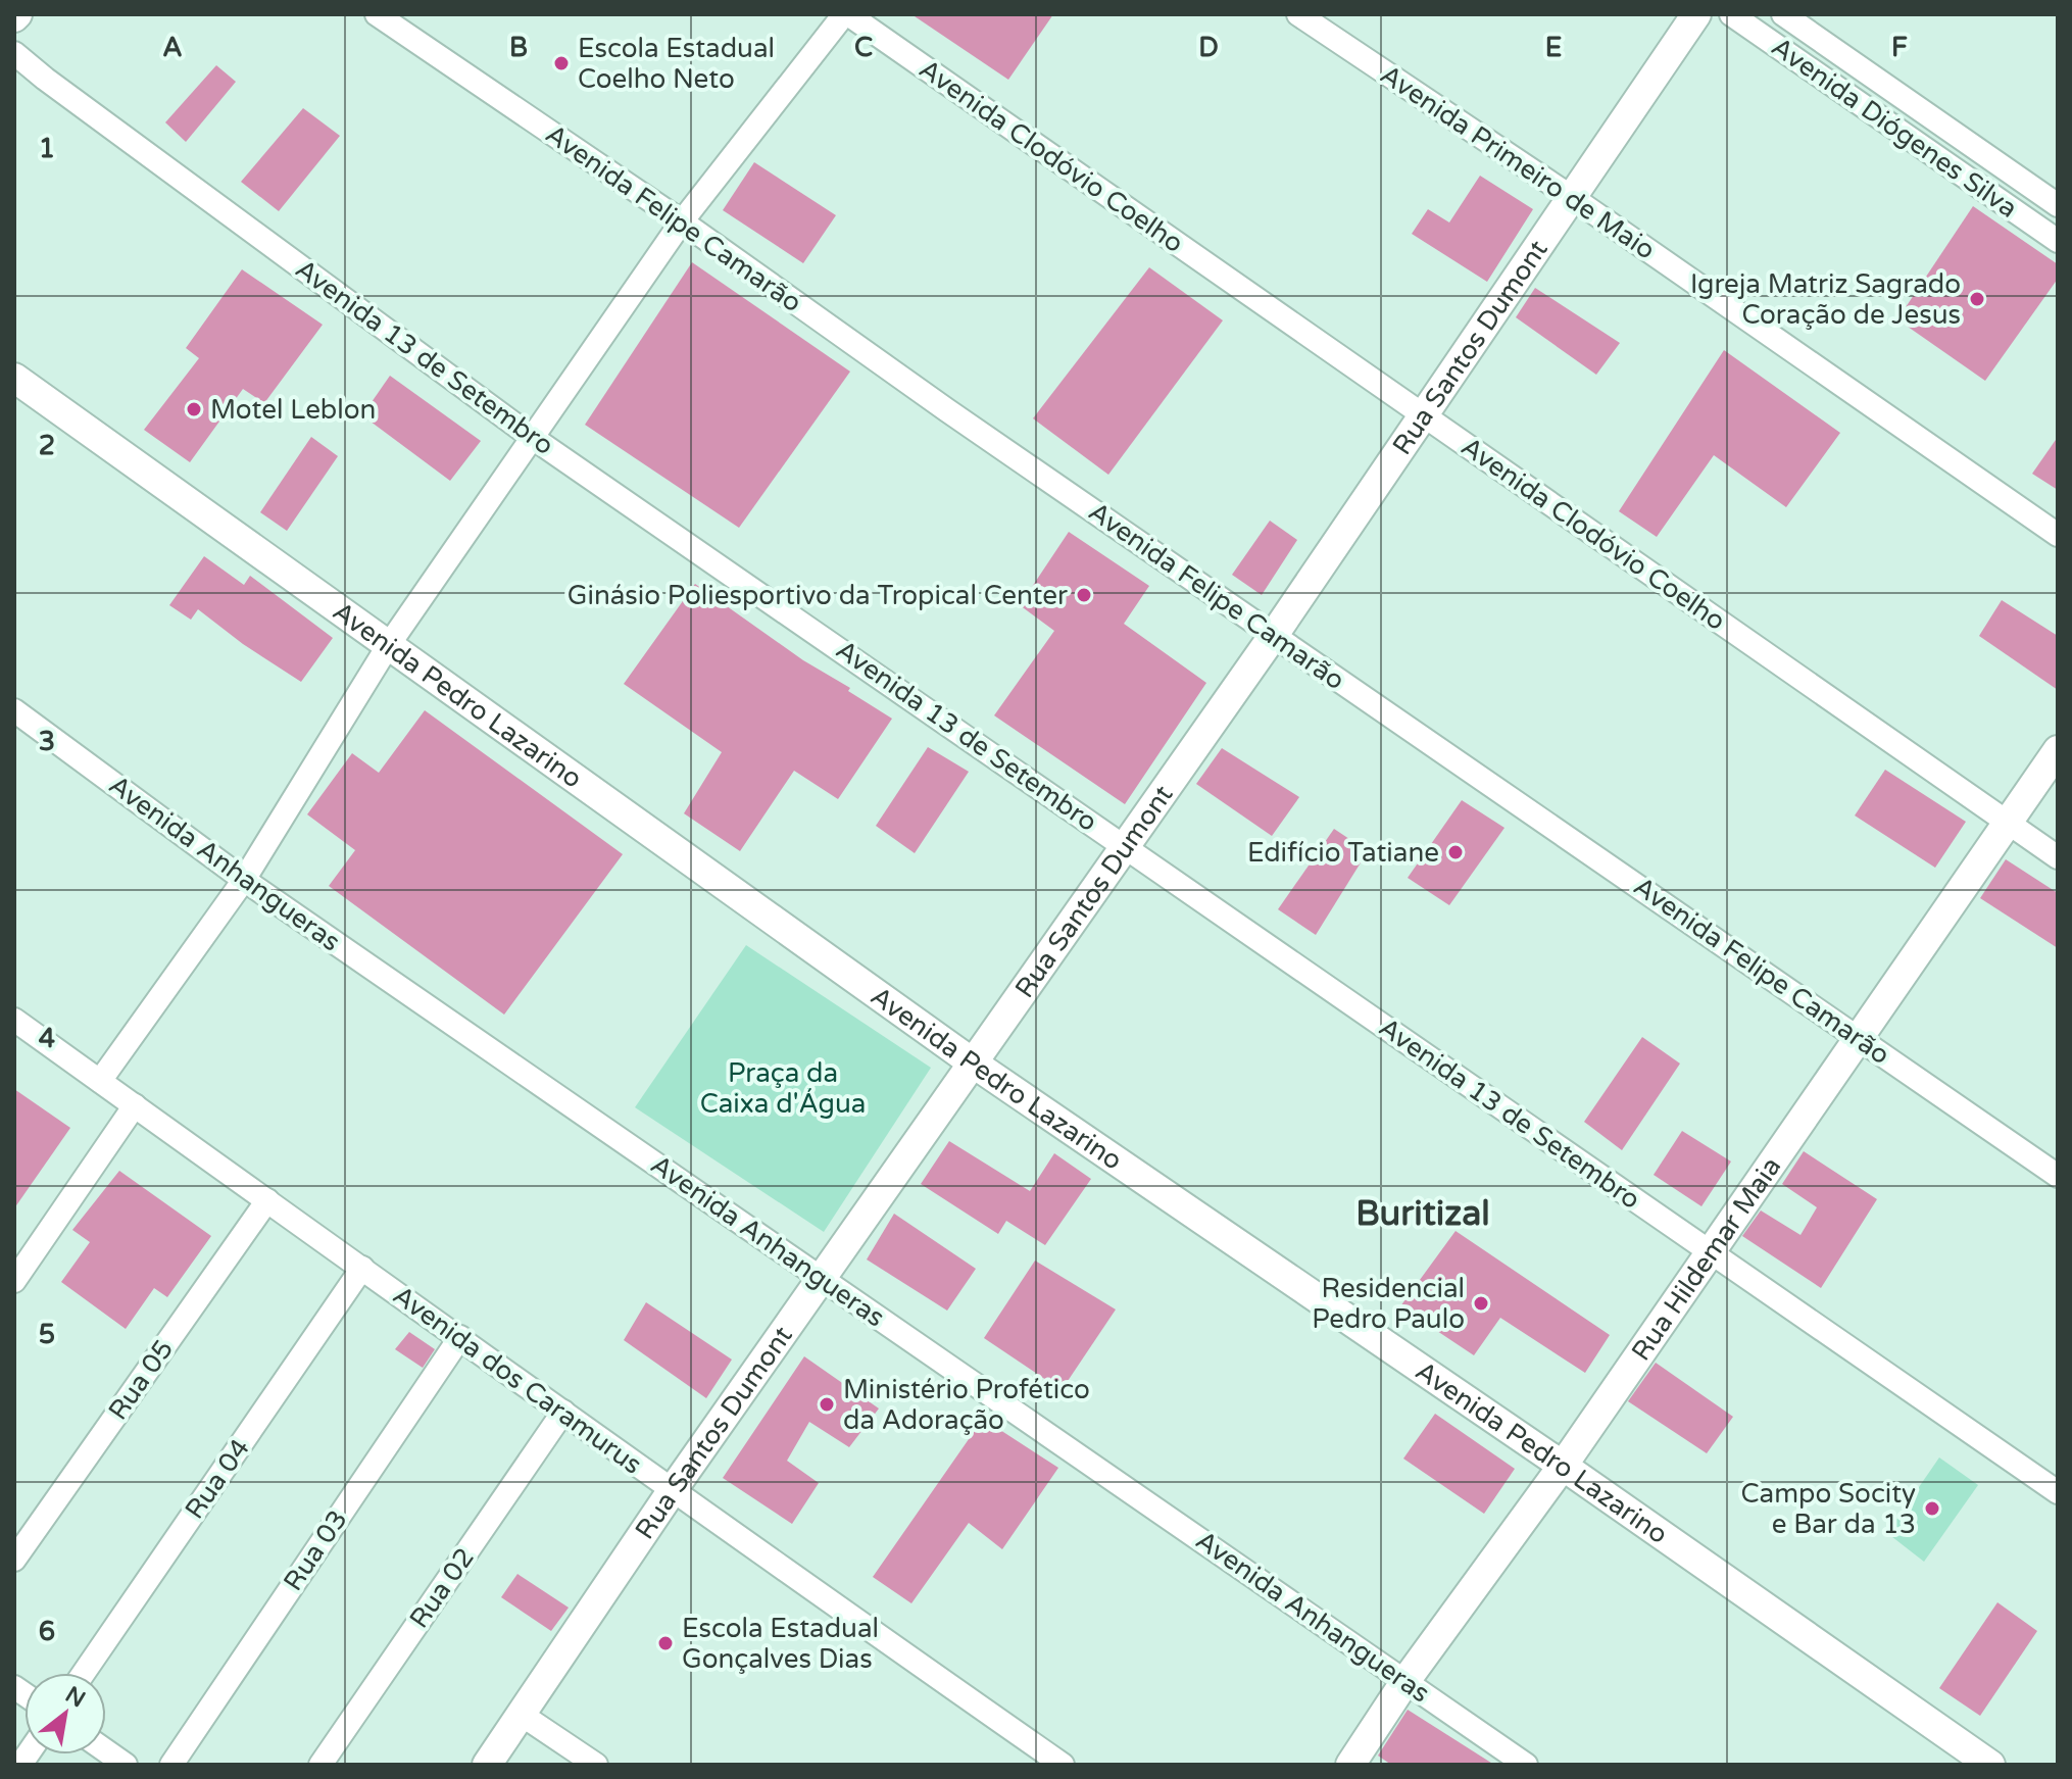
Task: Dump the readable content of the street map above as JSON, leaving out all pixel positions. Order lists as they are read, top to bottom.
{
  "streets": {
    "main road": ["Rua Santos Dumont", "Avenida Pedro Lazarino", "Rua Hildemar Maia"],
    "street": [
      "Avenida Diógenes Silva",
      "Avenida Clodóvio Coelho",
      "Avenida Primeiro de Maio",
      "Avenida Felipe Camarão",
      "Avenida 13 de Setembro",
      "Avenida Anhangueras",
      "Rua 05",
      "Avenida dos Caramurus",
      "Rua 04",
      "Rua 03",
      "Rua 02"
    ]
  },
  "crossings": [
    ["Avenida Clodóvio Coelho", "Rua Santos Dumont"],
    ["Avenida Clodóvio Coelho", "Rua Hildemar Maia"],
    ["Avenida Primeiro de Maio", "Rua Santos Dumont"],
    ["Avenida Felipe Camarão", "Rua Santos Dumont"],
    ["Avenida Felipe Camarão", "Rua Hildemar Maia"],
    ["Rua Santos Dumont", "Avenida 13 de Setembro"],
    ["Rua Santos Dumont", "Avenida Pedro Lazarino"],
    ["Rua Santos Dumont", "Avenida Anhangueras"],
    ["Rua Santos Dumont", "Avenida dos Caramurus"],
    ["Avenida 13 de Setembro", "Rua Hildemar Maia"],
    ["Avenida Pedro Lazarino", "Rua Hildemar Maia"],
    ["Avenida Anhangueras", "Rua Hildemar Maia"],
    ["Rua 05", "Avenida dos Caramurus"],
    ["Avenida dos Caramurus", "Rua 04"],
    ["Avenida dos Caramurus", "Rua 03"],
    ["Avenida dos Caramurus", "Rua 02"]
  ],
  "districts": ["Buritizal"],
  "parks": ["Praça da Caixa d'Água"],
  "places": [
    "Escola Estadual Coelho Neto",
    "Igreja Matriz Sagrado Coração de Jesus",
    "Motel Leblon",
    "Ginásio Poliesportivo da Tropical Center",
    "Edifício Tatiane",
    "Residencial Pedro Paulo",
    "Ministério Profético da Adoração",
    "Campo Socity e Bar da 13",
    "Escola Estadual Gonçalves Dias"
  ],
  "north": "top right",
  "grid": {
    "columns": [
      "A",
      "B",
      "C",
      "D",
      "E",
      "F"
    ],
    "rows": [
      "1",
      "2",
      "3",
      "4",
      "5",
      "6"
    ]
  }
}
